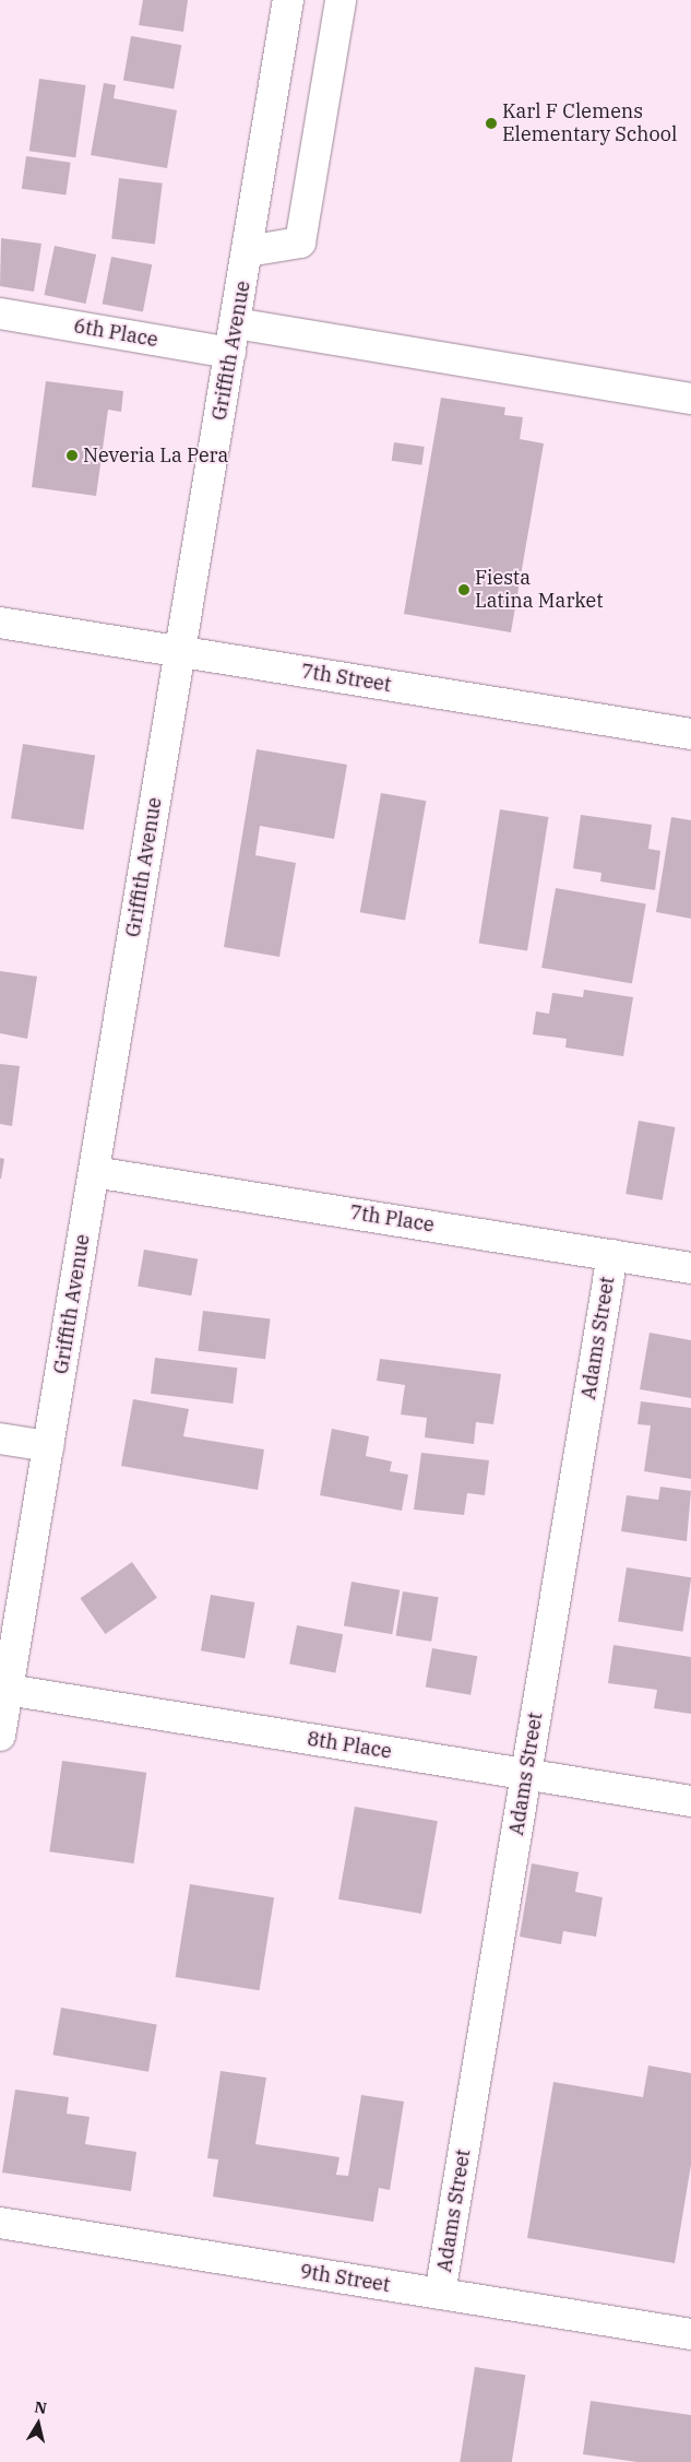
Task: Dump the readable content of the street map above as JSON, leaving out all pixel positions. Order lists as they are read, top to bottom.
{
  "streets": {
    "street": [
      "6th Place",
      "Griffith Avenue",
      "7th Street",
      "7th Place",
      "Adams Street",
      "8th Place",
      "9th Street"
    ]
  },
  "crossings": [
    ["6th Place", "Griffith Avenue"],
    ["Griffith Avenue", "7th Street"],
    ["Griffith Avenue", "7th Place"],
    ["Griffith Avenue", "8th Place"],
    ["7th Place", "Adams Street"],
    ["Adams Street", "8th Place"],
    ["Adams Street", "9th Street"]
  ],
  "places": ["Karl F Clemens Elementary School", "Neveria La Pera", "Fiesta Latina Market"],
  "north": "top"
}
